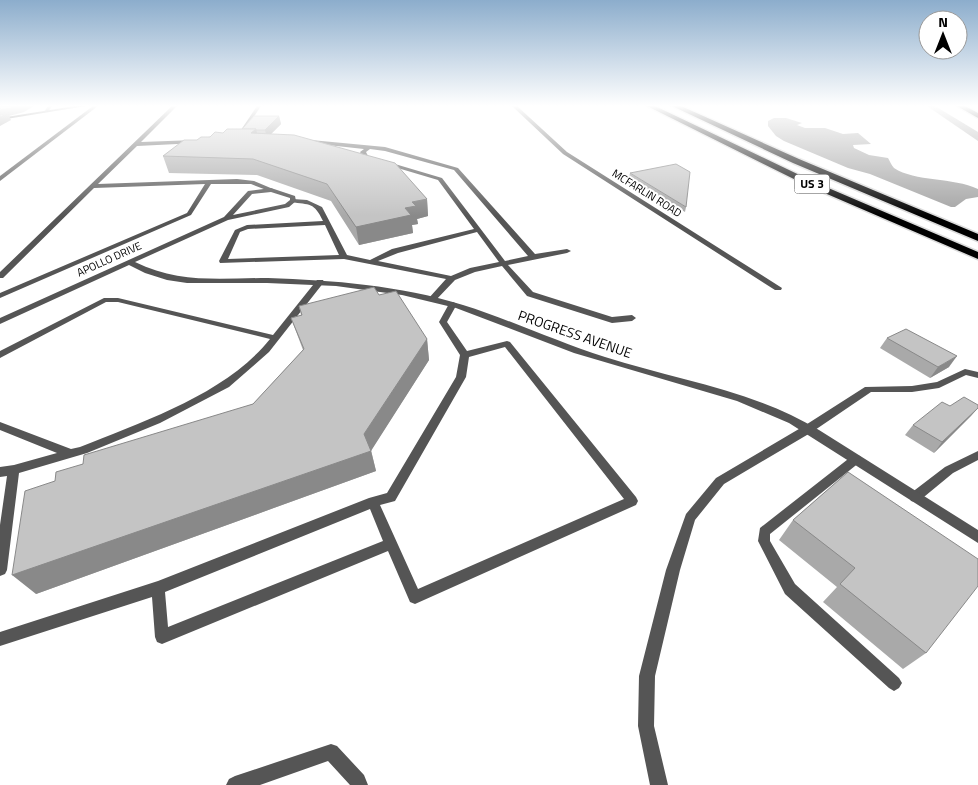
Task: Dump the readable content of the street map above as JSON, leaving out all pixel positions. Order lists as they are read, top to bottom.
{
  "streets": {
    "highway": ["US 3"],
    "street": ["MCFARLIN ROAD", "APOLLO DRIVE", "PROGRESS AVENUE"]
  },
  "crossings": [
    ["APOLLO DRIVE", "PROGRESS AVENUE"]
  ],
  "north": "top"
}
